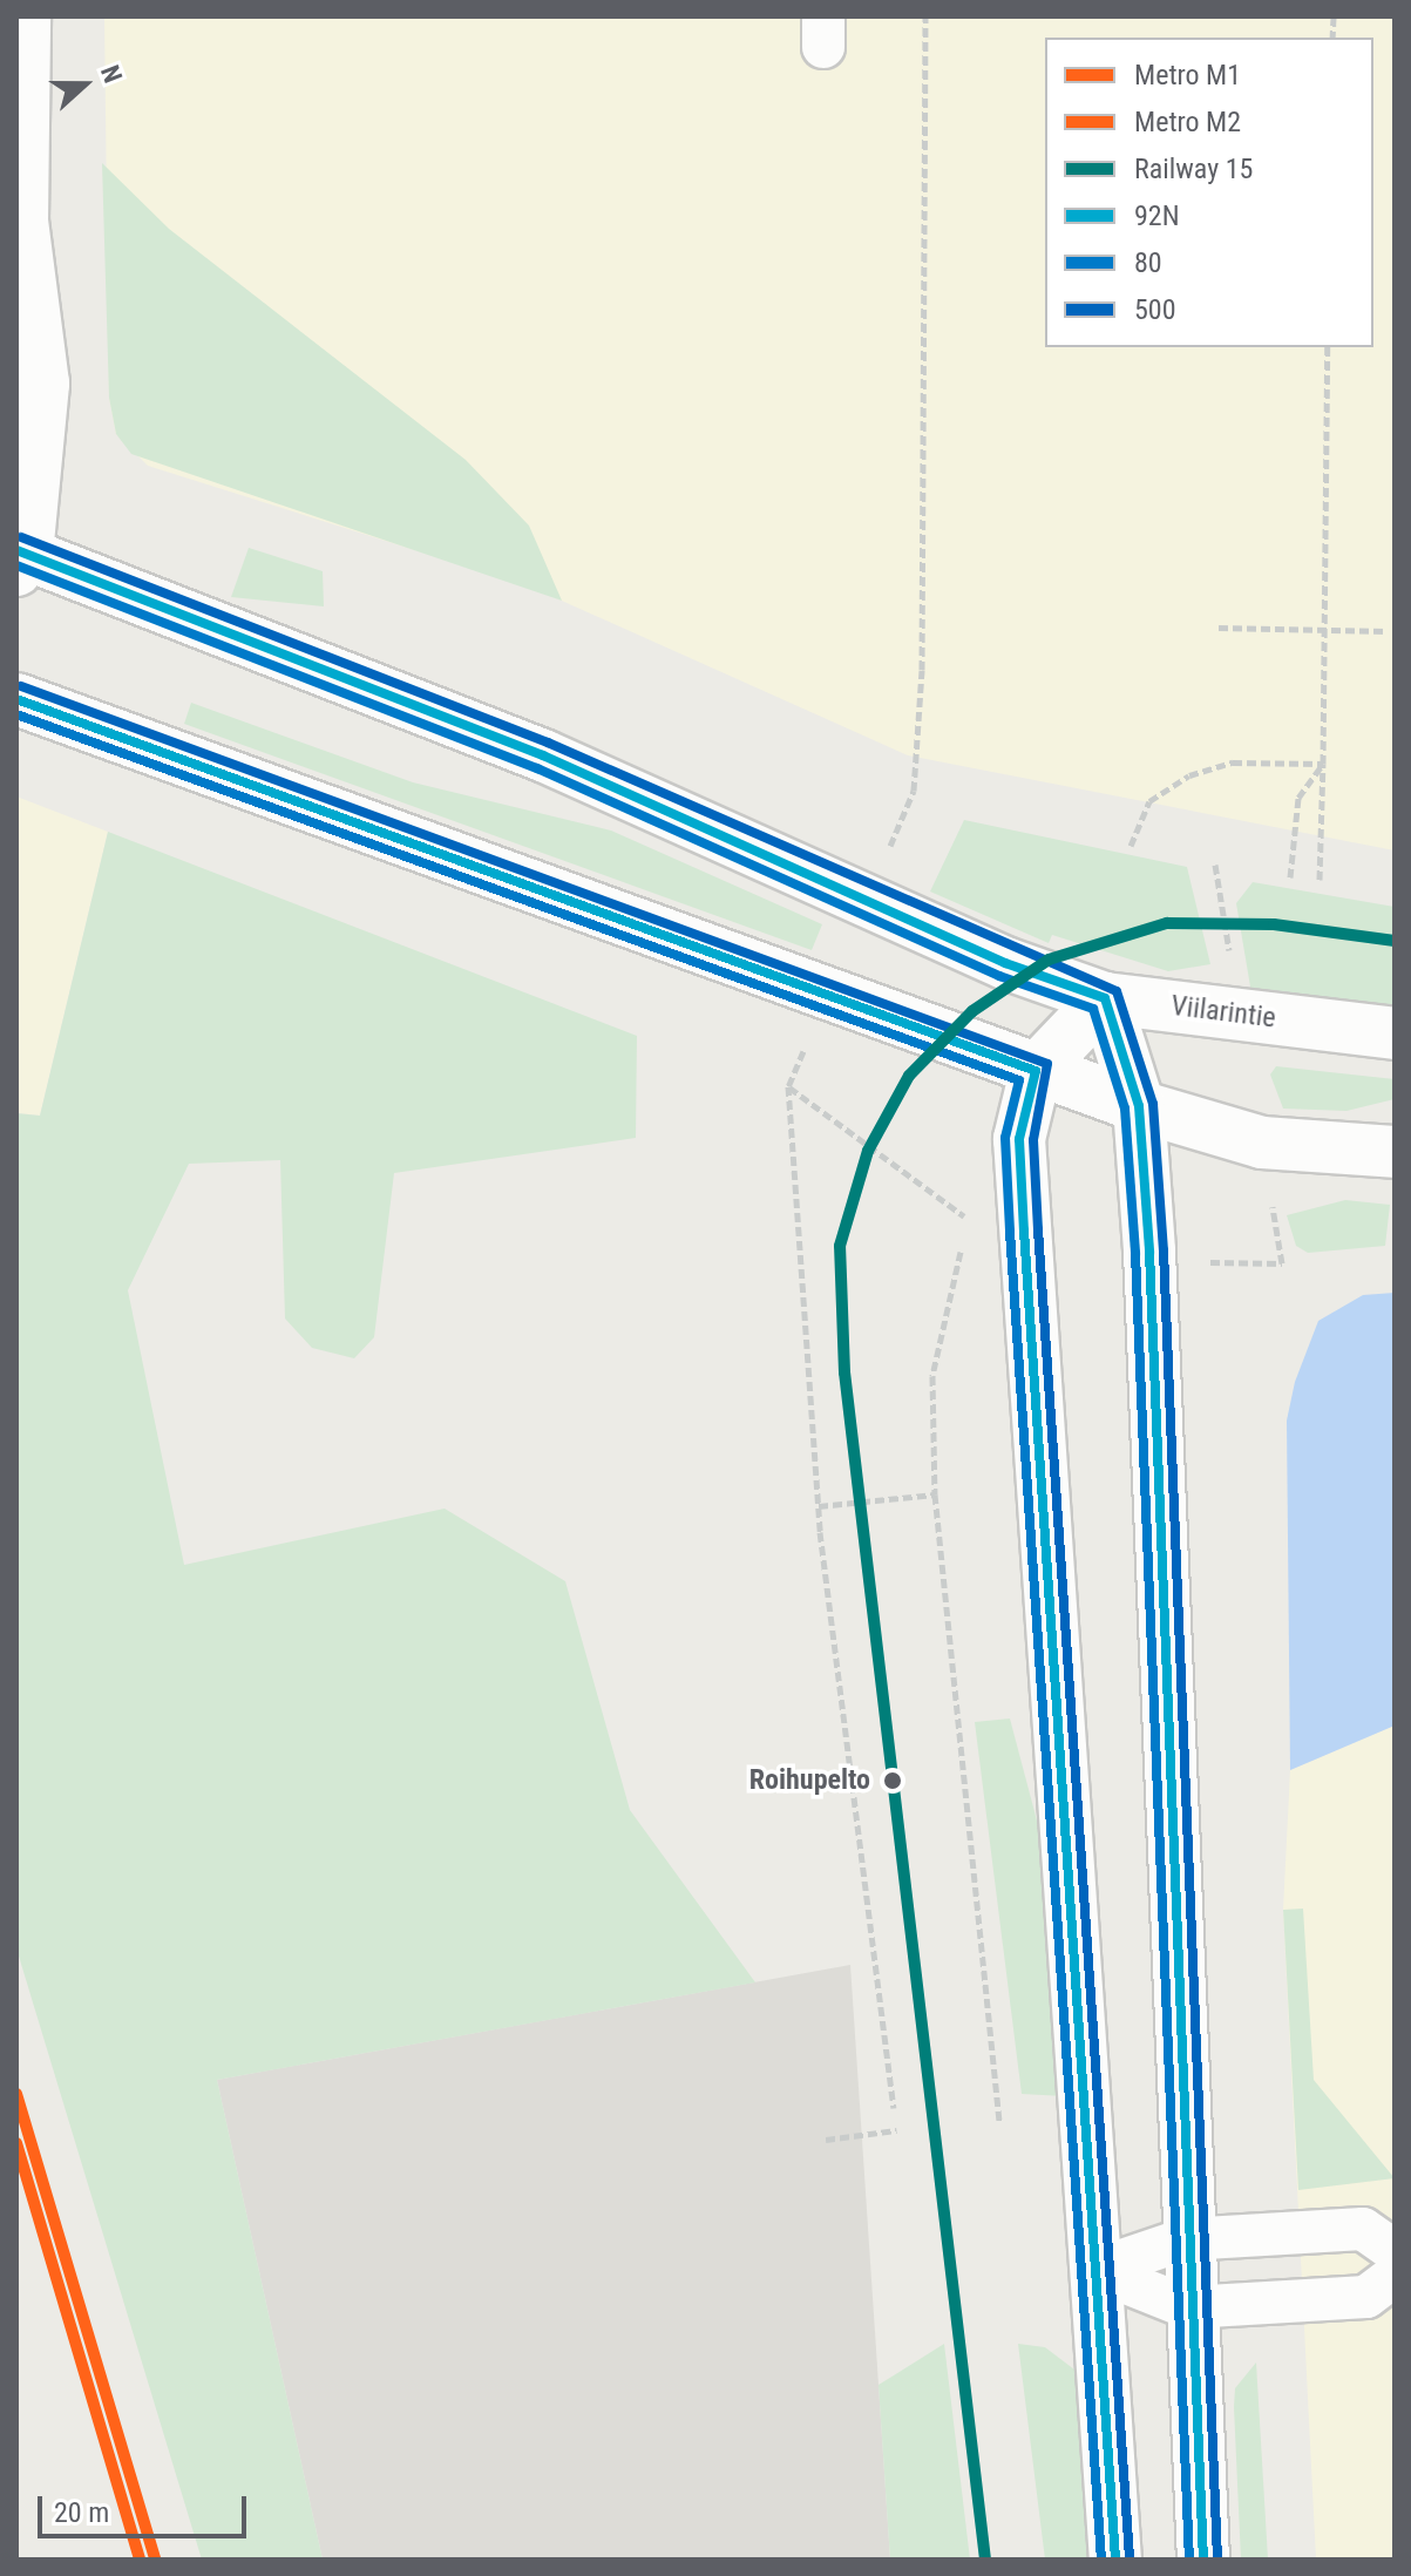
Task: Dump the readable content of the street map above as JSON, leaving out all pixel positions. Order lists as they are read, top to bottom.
{
  "streets": {
    "main road": ["Viilarintie"]
  },
  "places": ["Roihupelto"],
  "lines": [
    "transit line 500",
    "transit line 92N",
    "transit line 80",
    "rail line 15",
    "metro line M1",
    "metro line M2"
  ],
  "legend": [
    "Metro M1",
    "Metro M2",
    "Railway 15",
    "92N",
    "80",
    "500"
  ],
  "scale_bar": "20 m",
  "north": "right"
}
